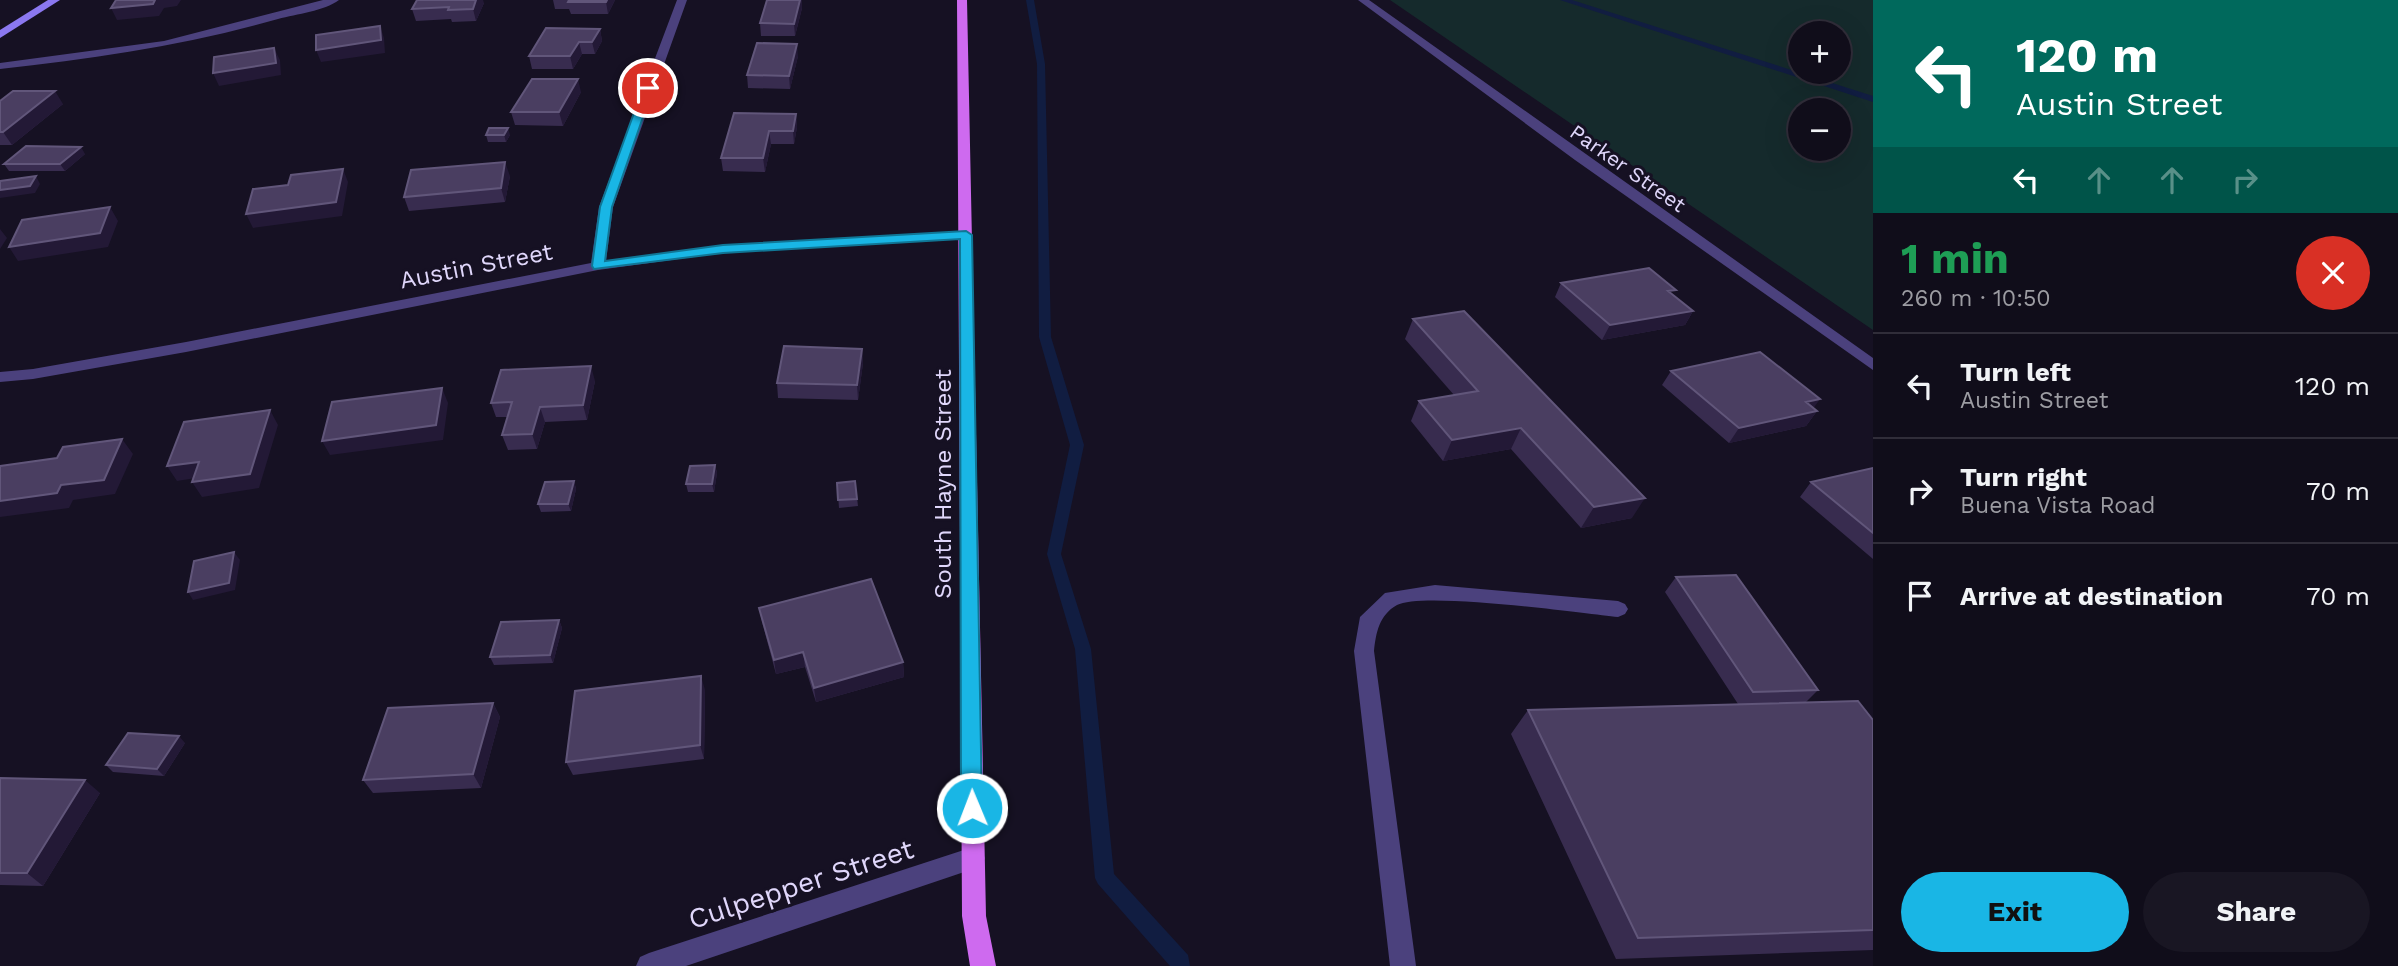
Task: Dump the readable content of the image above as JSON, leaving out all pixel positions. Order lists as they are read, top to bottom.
{
  "streets": {
    "main road": ["South Hayne Street"],
    "street": ["Parker Street", "Austin Street", "Culpepper Street"]
  },
  "crossings": [
    ["Austin Street", "South Hayne Street"],
    ["South Hayne Street", "Culpepper Street"]
  ],
  "page": {
    "turn": ["120 m", "Austin Street"],
    "map_buttons": ["+", "−"],
    "heading": ["1 min", "260 m · 10:50"],
    "list": [
      {
        "name": "Turn left",
        "note": "Austin Street",
        "value": "120 m"
      },
      {
        "name": "Turn right",
        "note": "Buena Vista Road",
        "value": "70 m"
      },
      {
        "name": "Arrive at destination",
        "value": "70 m"
      }
    ],
    "buttons": ["Exit", "Share"]
  }
}
